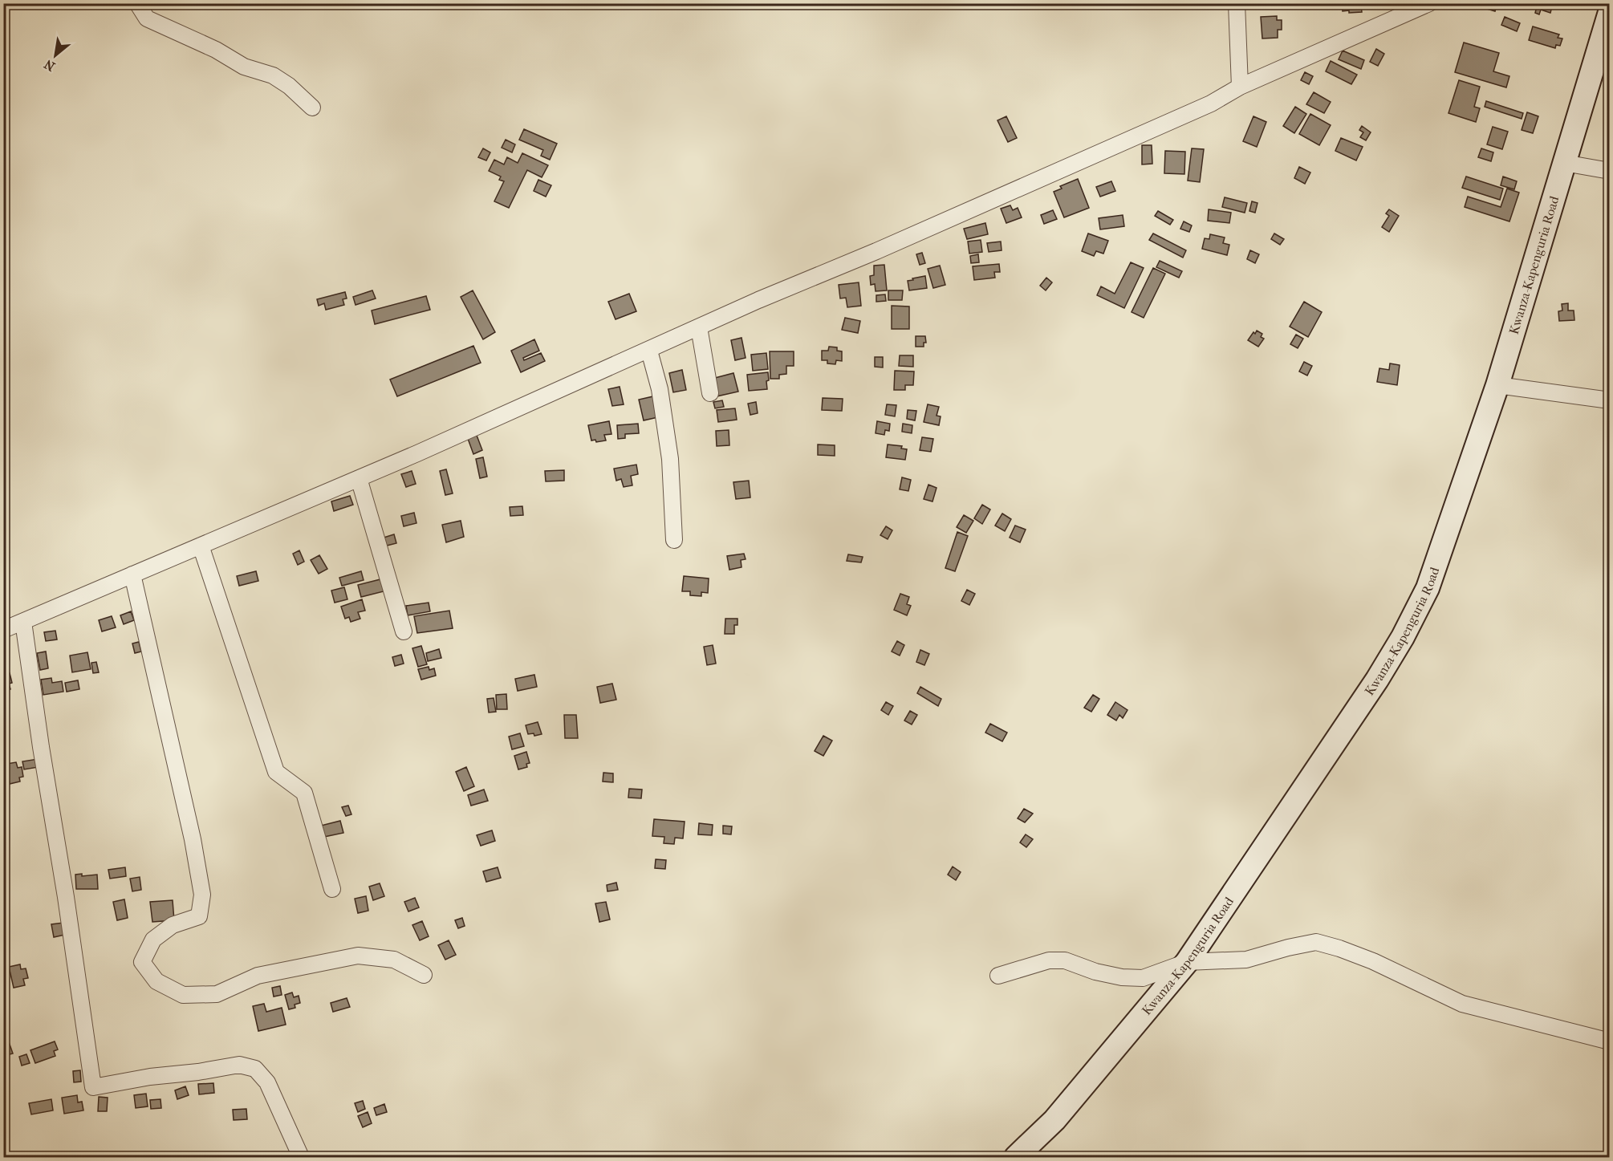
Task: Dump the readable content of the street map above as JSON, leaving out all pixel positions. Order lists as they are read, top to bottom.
{
  "streets": {
    "street": ["Kwanza-Kapenguria Road"]
  },
  "north": "bottom left"
}
